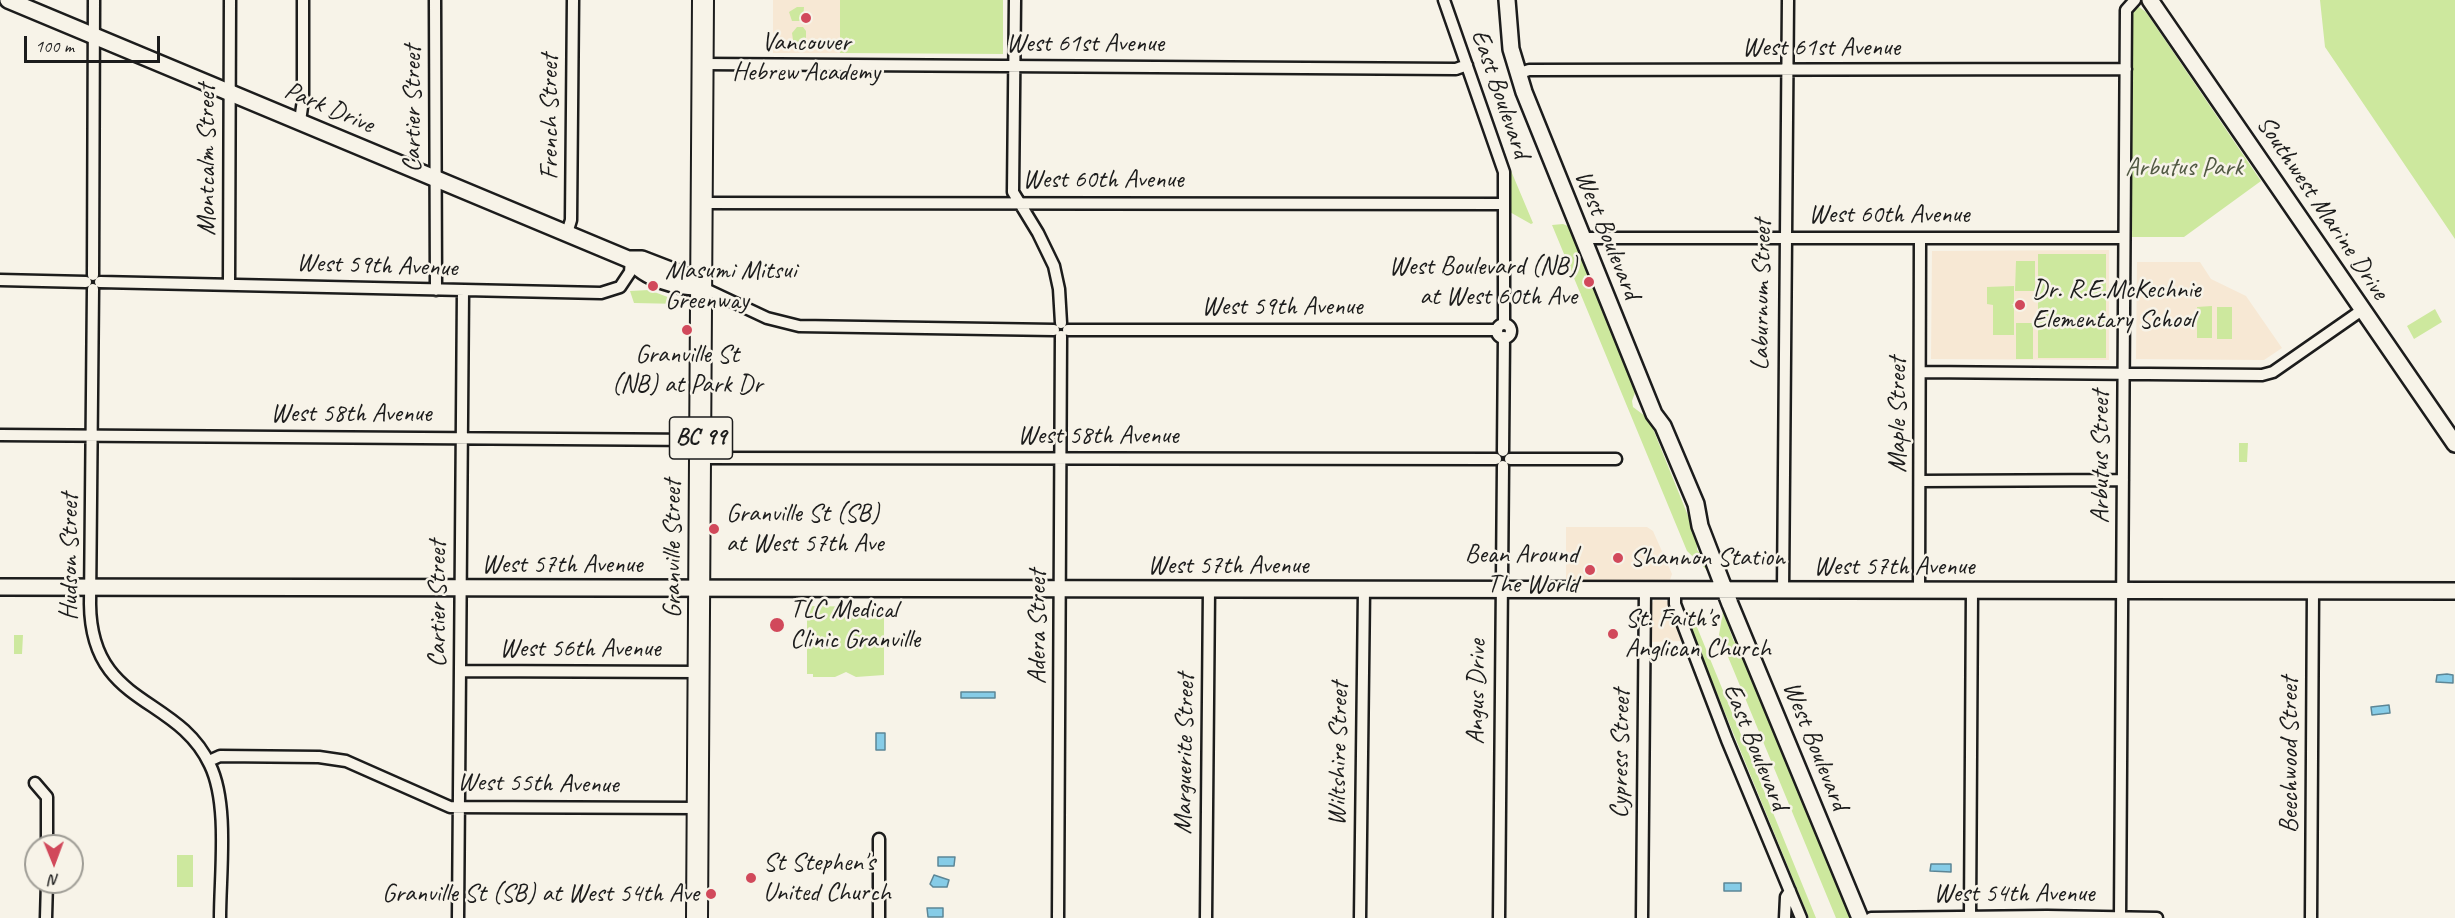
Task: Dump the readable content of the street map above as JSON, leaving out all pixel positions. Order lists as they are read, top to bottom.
{
  "streets": {
    "highway": ["BC 99", "Granville Street"],
    "street": [
      "West 61st Avenue",
      "East Boulevard",
      "Park Drive",
      "Cartier Street",
      "French Street",
      "Montcalm Street",
      "West 60th Avenue",
      "Southwest Marine Drive",
      "West Boulevard",
      "West 59th Avenue",
      "Laburnum Street",
      "West 58th Avenue",
      "Maple Street",
      "Arbutus Street",
      "Hudson Street",
      "West 57th Avenue",
      "Adera Street",
      "West 56th Avenue",
      "Angus Drive",
      "Marguerite Street",
      "Wiltshire Street",
      "Cypress Street",
      "Beechwood Street",
      "West 55th Avenue",
      "West 54th Avenue"
    ]
  },
  "crossings": [
    ["West 61st Avenue", "East Boulevard"],
    ["West 61st Avenue", "West Boulevard"],
    ["West 61st Avenue", "Laburnum Street"],
    ["West 61st Avenue", "Arbutus Street"],
    ["West 61st Avenue", "Granville Street"],
    ["West 61st Avenue", "Adera Street"],
    ["East Boulevard", "West 60th Avenue"],
    ["East Boulevard", "West 57th Avenue"],
    ["East Boulevard", "Angus Drive"],
    ["Park Drive", "Cartier Street"],
    ["Park Drive", "French Street"],
    ["Park Drive", "Montcalm Street"],
    ["Park Drive", "West 59th Avenue"],
    ["Park Drive", "Granville Street"],
    ["Park Drive", "Hudson Street"],
    ["Cartier Street", "West 59th Avenue"],
    ["Cartier Street", "West 58th Avenue"],
    ["Cartier Street", "West 57th Avenue"],
    ["Cartier Street", "West 56th Avenue"],
    ["Cartier Street", "West 55th Avenue"],
    ["Montcalm Street", "West 59th Avenue"],
    ["West 60th Avenue", "West Boulevard"],
    ["West 60th Avenue", "Laburnum Street"],
    ["West 60th Avenue", "Maple Street"],
    ["West 60th Avenue", "Arbutus Street"],
    ["West 60th Avenue", "Granville Street"],
    ["West 60th Avenue", "Adera Street"],
    ["West 60th Avenue", "Angus Drive"],
    ["West Boulevard", "West 57th Avenue"],
    ["West 59th Avenue", "Granville Street"],
    ["West 59th Avenue", "Hudson Street"],
    ["West 59th Avenue", "Adera Street"],
    ["West 59th Avenue", "Angus Drive"],
    ["Laburnum Street", "West 57th Avenue"],
    ["West 58th Avenue", "Granville Street"],
    ["West 58th Avenue", "Hudson Street"],
    ["West 58th Avenue", "Adera Street"],
    ["West 58th Avenue", "Angus Drive"],
    ["Maple Street", "West 57th Avenue"],
    ["Arbutus Street", "West 57th Avenue"],
    ["Arbutus Street", "West 54th Avenue"],
    ["Granville Street", "West 57th Avenue"],
    ["Granville Street", "West 56th Avenue"],
    ["Granville Street", "West 55th Avenue"],
    ["Hudson Street", "West 57th Avenue"],
    ["Hudson Street", "West 55th Avenue"],
    ["West 57th Avenue", "Adera Street"],
    ["West 57th Avenue", "Angus Drive"],
    ["West 57th Avenue", "Marguerite Street"],
    ["West 57th Avenue", "Wiltshire Street"],
    ["West 57th Avenue", "Cypress Street"],
    ["West 57th Avenue", "Beechwood Street"]
  ],
  "parks": ["Arbutus Park"],
  "places": [
    "Vancouver Hebrew Academy",
    "West Boulevard (NB) at West 60th Ave",
    "Masumi Mitsui Greenway",
    "Dr. R.E.McKechnie Elementary School",
    "Granville St (NB) at Park Dr",
    "Granville St (SB) at West 57th Ave",
    "Shannon Station",
    "Bean Around The World",
    "TLC Medical Clinic Granville",
    "St. Faith's Anglican Church",
    "St Stephen's United Church",
    "Granville St (SB) at West 54th Ave"
  ],
  "scale_bar": "100 m",
  "north": "bottom"
}
